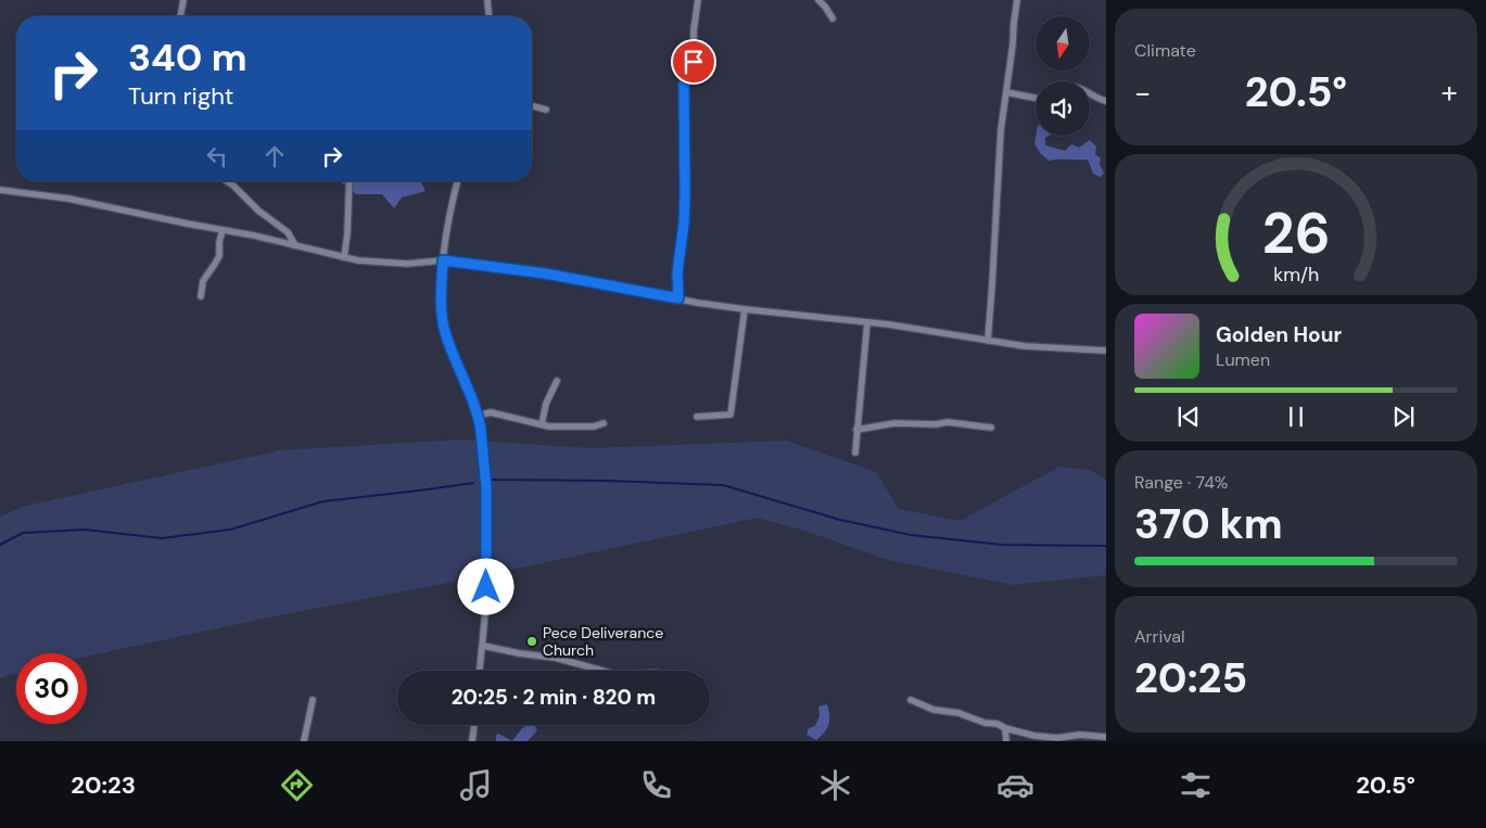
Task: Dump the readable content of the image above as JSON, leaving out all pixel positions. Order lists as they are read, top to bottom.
{
  "places": ["Pece Deliverance Church"],
  "north": "bottom",
  "page": {
    "tile": [
      "Climate",
      ["Range · 74%", "370 km"],
      ["Arrival", "20:25"]
    ],
    "turn": ["340 m", "Turn right"],
    "heat": ["−", "20.5°", "+"],
    "song": ["Golden Hour", "Lumen"],
    "limit": "30",
    "trip": "20:25 · 2 min · 820 m",
    "tabs": ["20:23", "20.5°"],
    "gauge": ["26", "km/h"]
  }
}
